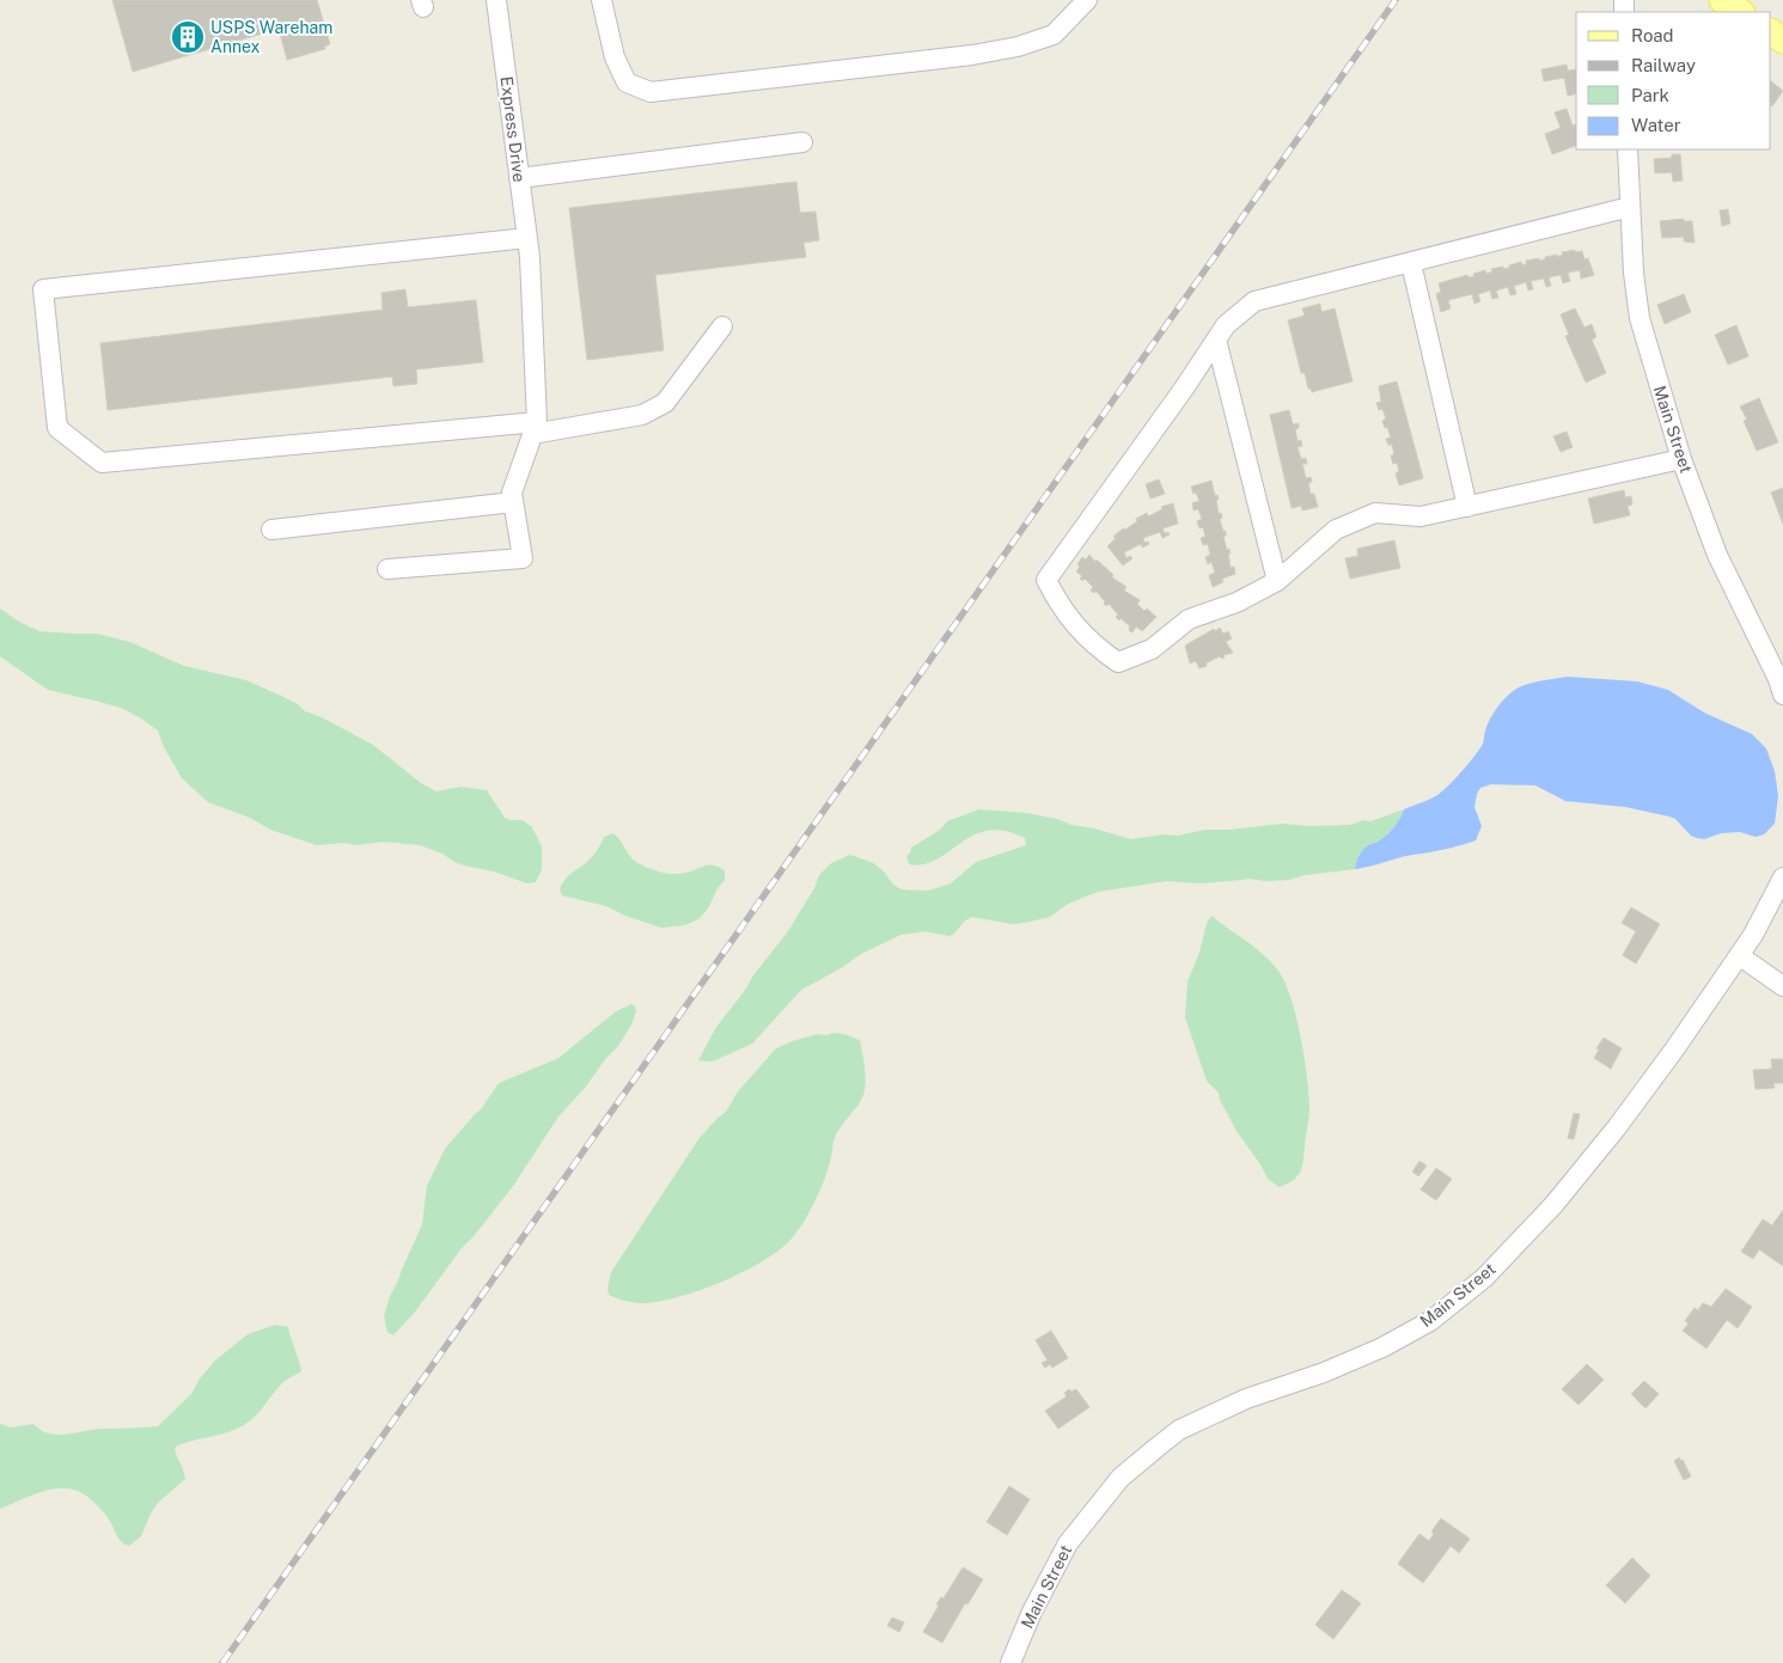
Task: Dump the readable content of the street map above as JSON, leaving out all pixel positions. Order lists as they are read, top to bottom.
{
  "streets": {
    "street": ["Express Drive", "Main Street"]
  },
  "places": {
    "building": ["USPS Wareham Annex"]
  },
  "legend": [
    "Road",
    "Railway",
    "Park",
    "Water"
  ]
}
